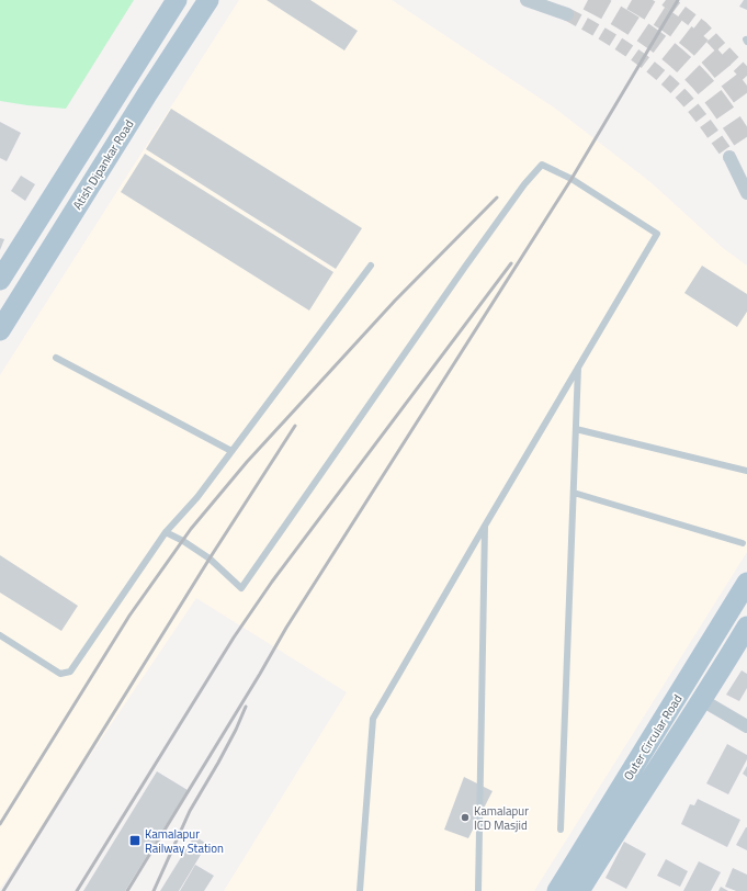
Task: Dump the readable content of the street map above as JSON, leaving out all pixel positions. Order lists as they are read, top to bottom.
{
  "streets": {
    "main road": ["Atish Dipankar Road", "Outer Circular Road"]
  },
  "places": {
    "other": ["Kamalapur ICD Masjid"],
    "transit": ["Kamalapur Railway Station"]
  }
}
